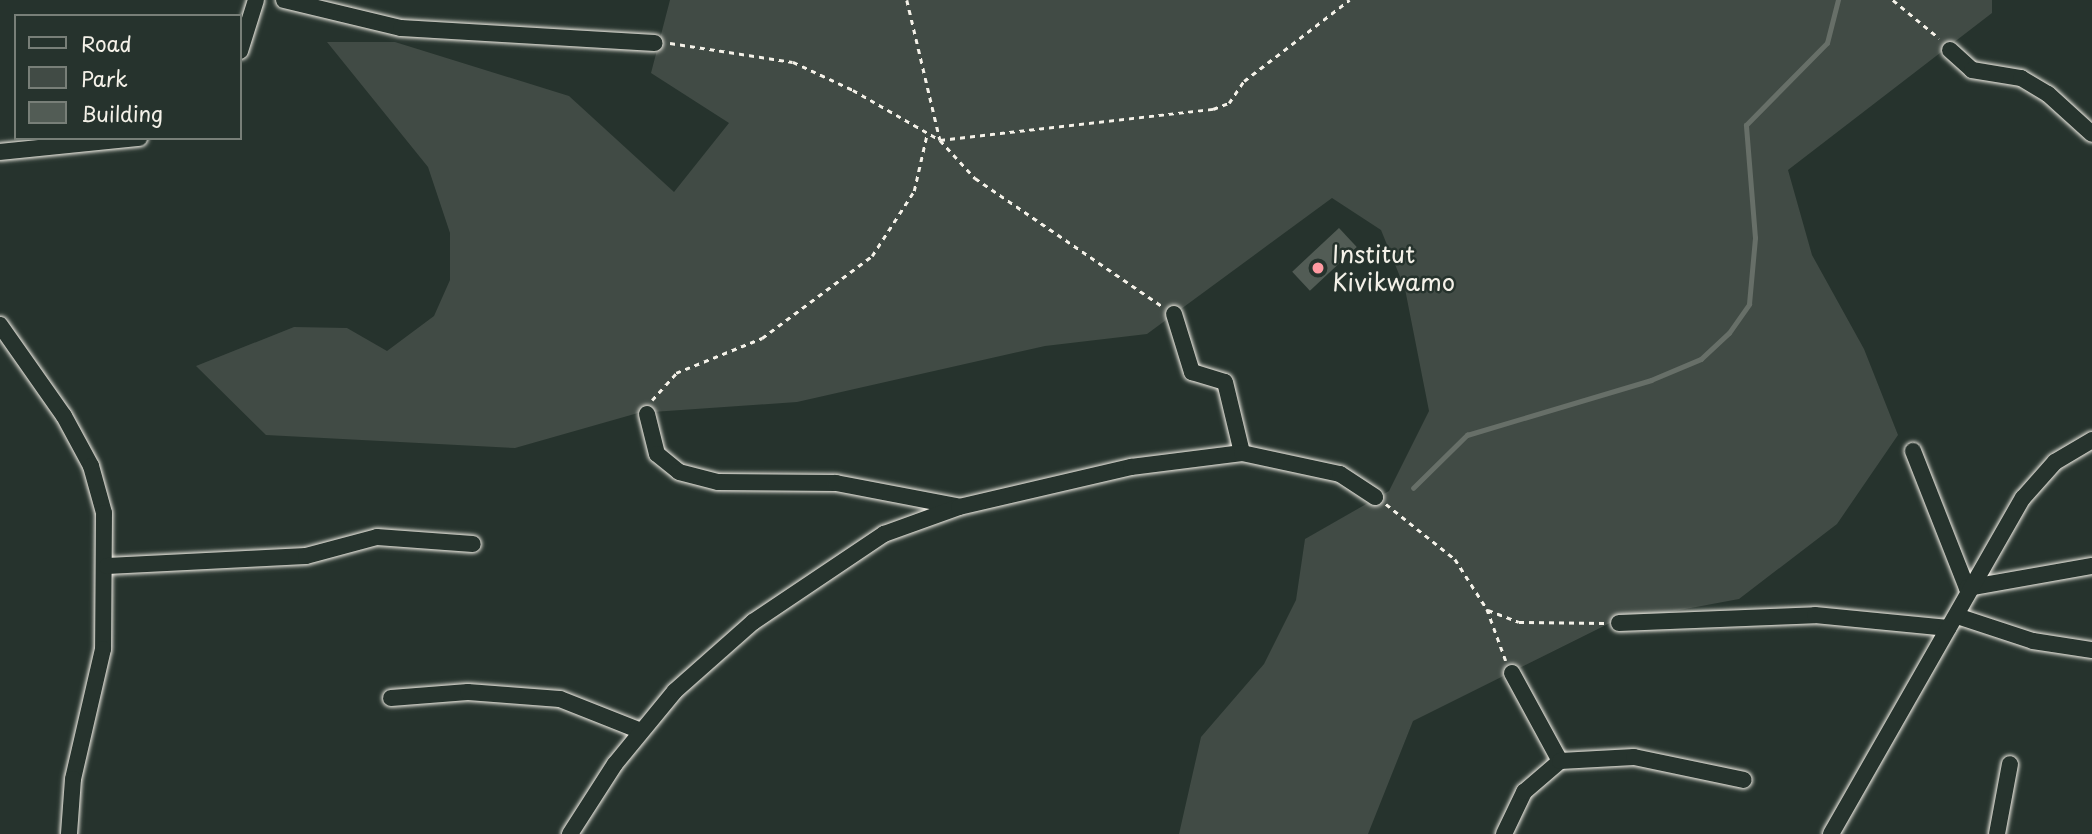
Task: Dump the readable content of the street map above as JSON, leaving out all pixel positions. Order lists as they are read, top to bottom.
{
  "places": ["Institut Kivikwamo"],
  "legend": ["Road", "Park", "Building"]
}
